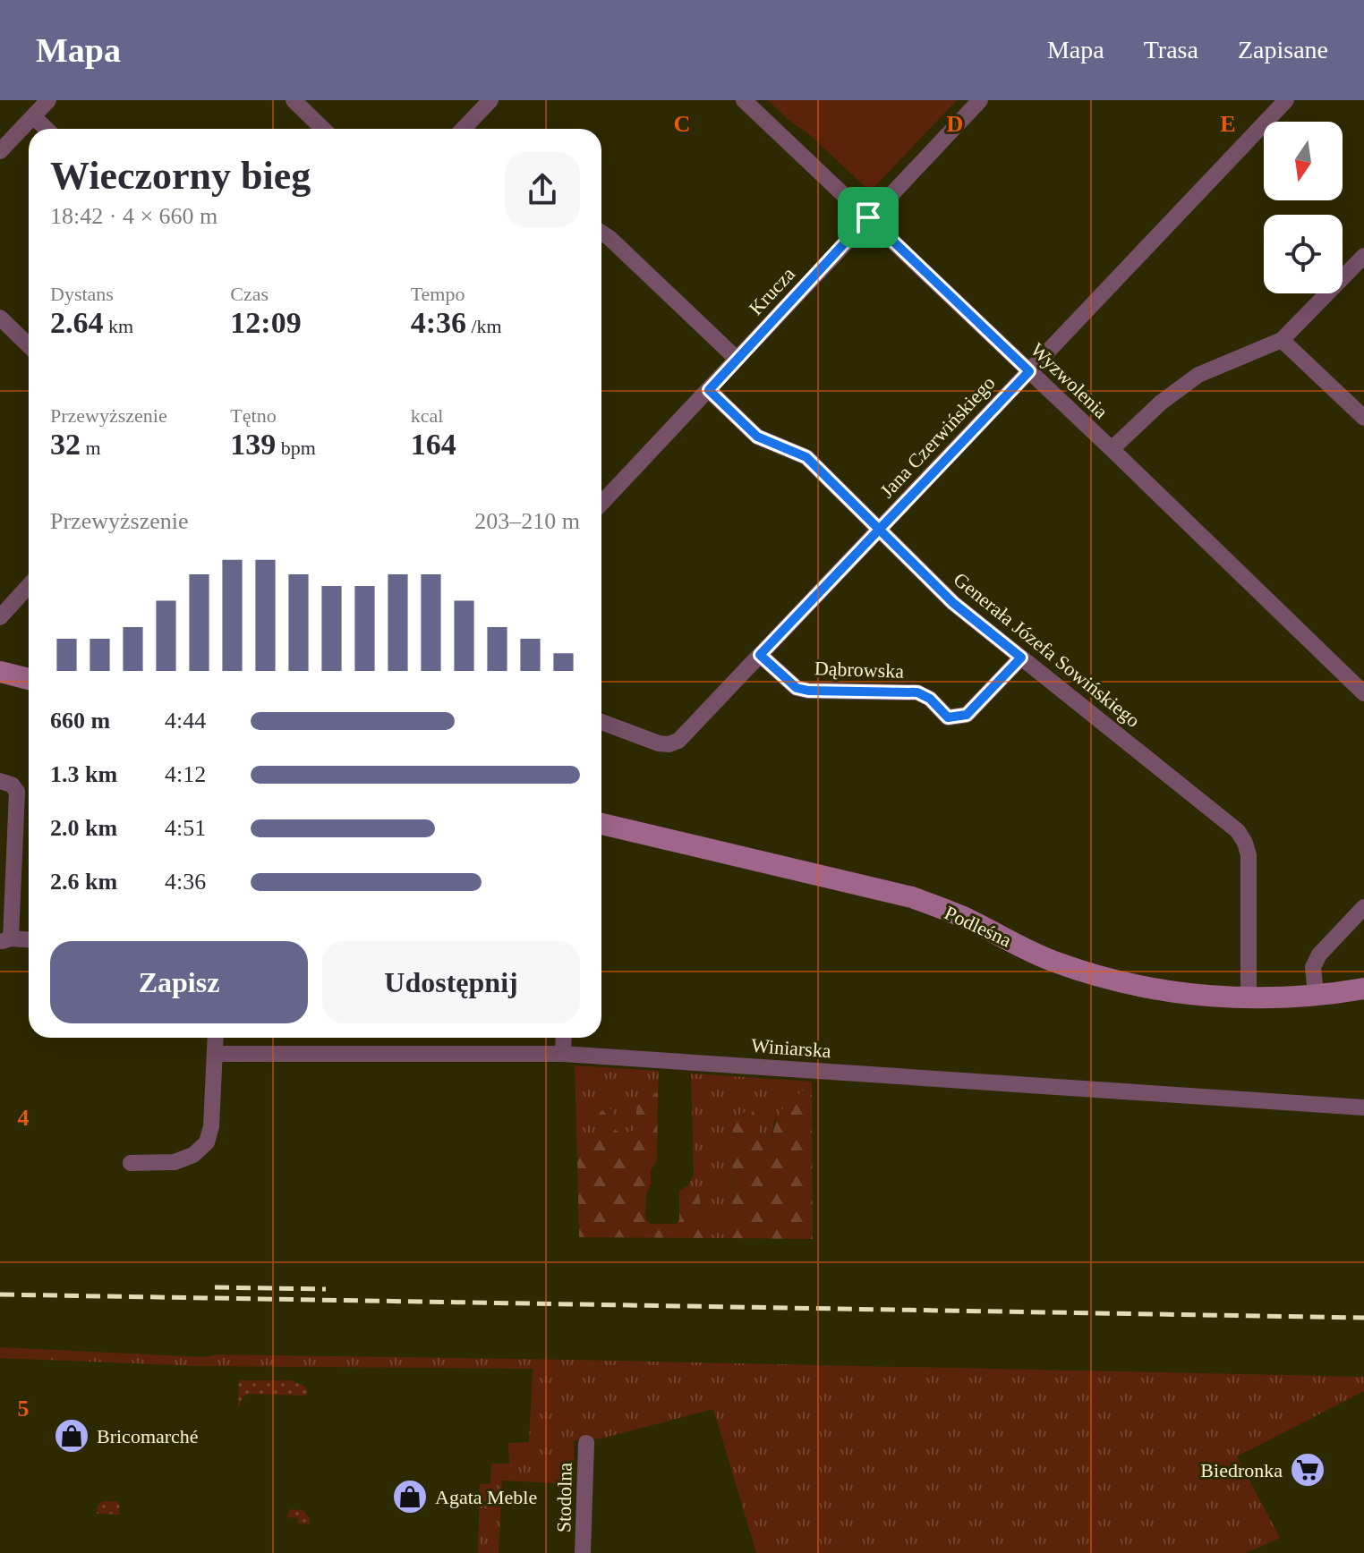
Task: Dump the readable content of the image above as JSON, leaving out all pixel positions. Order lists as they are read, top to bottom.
{
  "streets": {
    "street": [
      "Krucza",
      "Wyzwolenia",
      "Jana Czerwińskiego",
      "Generała Józefa Sowińskiego",
      "Dąbrowska",
      "Podleśna",
      "Winiarska",
      "Stodolna"
    ]
  },
  "crossings": [
    ["Krucza", "Wyzwolenia"],
    ["Krucza", "Generała Józefa Sowińskiego"],
    ["Wyzwolenia", "Jana Czerwińskiego"],
    ["Jana Czerwińskiego", "Generała Józefa Sowińskiego"],
    ["Jana Czerwińskiego", "Dąbrowska"],
    ["Generała Józefa Sowińskiego", "Dąbrowska"],
    ["Generała Józefa Sowińskiego", "Podleśna"]
  ],
  "places": {
    "shop": ["Bricomarché", "Agata Meble"],
    "supermarket": ["Biedronka"]
  },
  "north": "bottom",
  "page": {
    "header": "Mapa",
    "nav": ["Mapa", "Trasa", "Zapisane"],
    "heading": ["Wieczorny bieg", "18:42 · 4 × 660 m"],
    "stats": [
      ["Dystans", "2.64 km"],
      ["Czas", "12:09"],
      ["Tempo", "4:36 /km"],
      ["Przewyższenie", "32 m"],
      ["Tętno", "139 bpm"],
      ["kcal", "164"]
    ],
    "chart": ["Przewyższenie", "203–210 m"],
    "list": [
      {
        "name": "660 m",
        "note": "4:44"
      },
      {
        "name": "1.3 km",
        "note": "4:12"
      },
      {
        "name": "2.0 km",
        "note": "4:51"
      },
      {
        "name": "2.6 km",
        "note": "4:36"
      }
    ],
    "buttons": ["Zapisz", "Udostępnij"]
  },
  "grid": {
    "columns": ["C", "D", "E"],
    "rows": ["4", "5"]
  }
}
